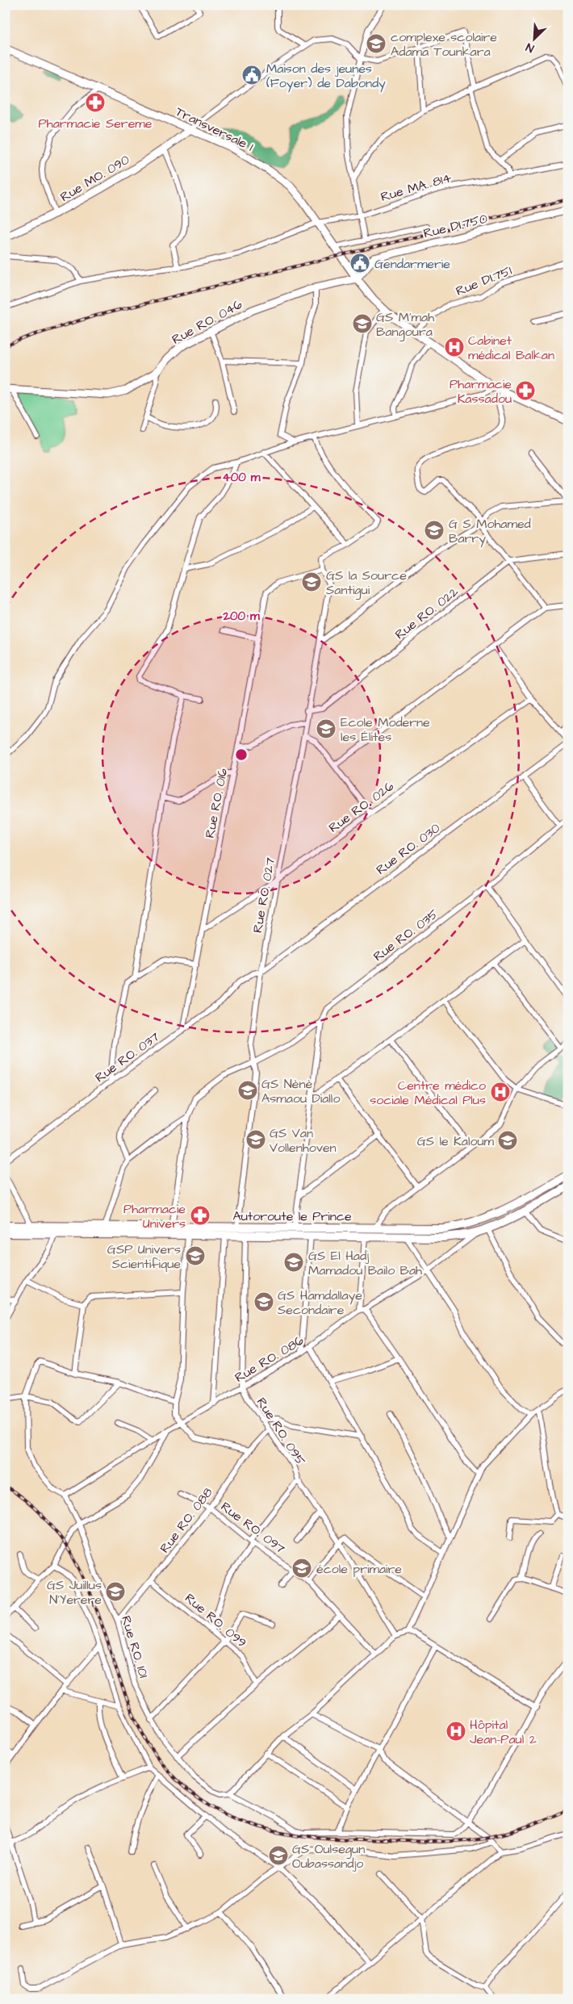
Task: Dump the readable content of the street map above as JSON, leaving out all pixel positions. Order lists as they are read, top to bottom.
{
  "streets": {
    "main road": ["Autoroute le Prince"],
    "street": [
      "Transversale 1",
      "Rue MO. 090",
      "Rue MA. 814",
      "Rue DI.750",
      "Rue DI.751",
      "Rue RO. 046",
      "Rue RO. 022",
      "Rue RO. 016",
      "Rue RO. 026",
      "Rue RO. 030",
      "Rue RO. 027",
      "Rue RO. 035",
      "Rue RO. 037",
      "Rue RO. 086",
      "Rue RO. 095",
      "Rue RO. 088",
      "Rue RO. 097",
      "Rue RO. 099",
      "Rue RO. 101"
    ]
  },
  "crossings": [
    ["Transversale 1", "Rue MO. 090"],
    ["Transversale 1", "Rue MA. 814"],
    ["Transversale 1", "Rue DI.750"],
    ["Transversale 1", "Rue DI.751"],
    ["Transversale 1", "Rue RO. 046"],
    ["Rue DI.750", "Rue RO. 046"],
    ["Rue RO. 022", "Rue RO. 027"],
    ["Rue RO. 016", "Rue RO. 026"],
    ["Rue RO. 016", "Rue RO. 027"],
    ["Rue RO. 016", "Rue RO. 037"],
    ["Rue RO. 026", "Rue RO. 027"],
    ["Rue RO. 030", "Rue RO. 027"],
    ["Rue RO. 030", "Rue RO. 037"],
    ["Rue RO. 027", "Rue RO. 035"],
    ["Rue RO. 027", "Rue RO. 037"],
    ["Rue RO. 027", "Autoroute le Prince"],
    ["Rue RO. 035", "Autoroute le Prince"],
    ["Autoroute le Prince", "Rue RO. 086"],
    ["Autoroute le Prince", "Rue RO. 095"],
    ["Rue RO. 086", "Rue RO. 095"],
    ["Rue RO. 086", "Rue RO. 101"],
    ["Rue RO. 095", "Rue RO. 088"],
    ["Rue RO. 088", "Rue RO. 097"],
    ["Rue RO. 088", "Rue RO. 099"],
    ["Rue RO. 088", "Rue RO. 101"]
  ],
  "places": {
    "school or university": [
      "complexe scolaire Adama Tounkara",
      "GS M'mah Bangoura",
      "G S Mohamed Barry",
      "GS la Source Santigui",
      "Ecole Moderne les Élites",
      "GS Nènè Asmaou Diallo",
      "GS Van Vollenhoven",
      "GS le Kaloum",
      "GSP Univers Scientifique",
      "GS El Hadj Mamadou Bailo Bah",
      "GS Hamdallaye Secondaire",
      "école primaire",
      "GS Juillus N'Yerere",
      "GS Oulsegun Oubassandjo"
    ],
    "public building": ["Maison des jeunes (Foyer) de Dabondy", "Gendarmerie"],
    "pharmacy": ["Pharmacie Sereme", "Pharmacie Kassadou", "Pharmacie Univers"],
    "hospital": ["Cabinet médical Balkan", "Centre médico sociale Médical Plus", "Hôpital Jean-Paul 2"]
  },
  "north": "bottom left",
  "rings": ["400 m", "200 m"]
}
